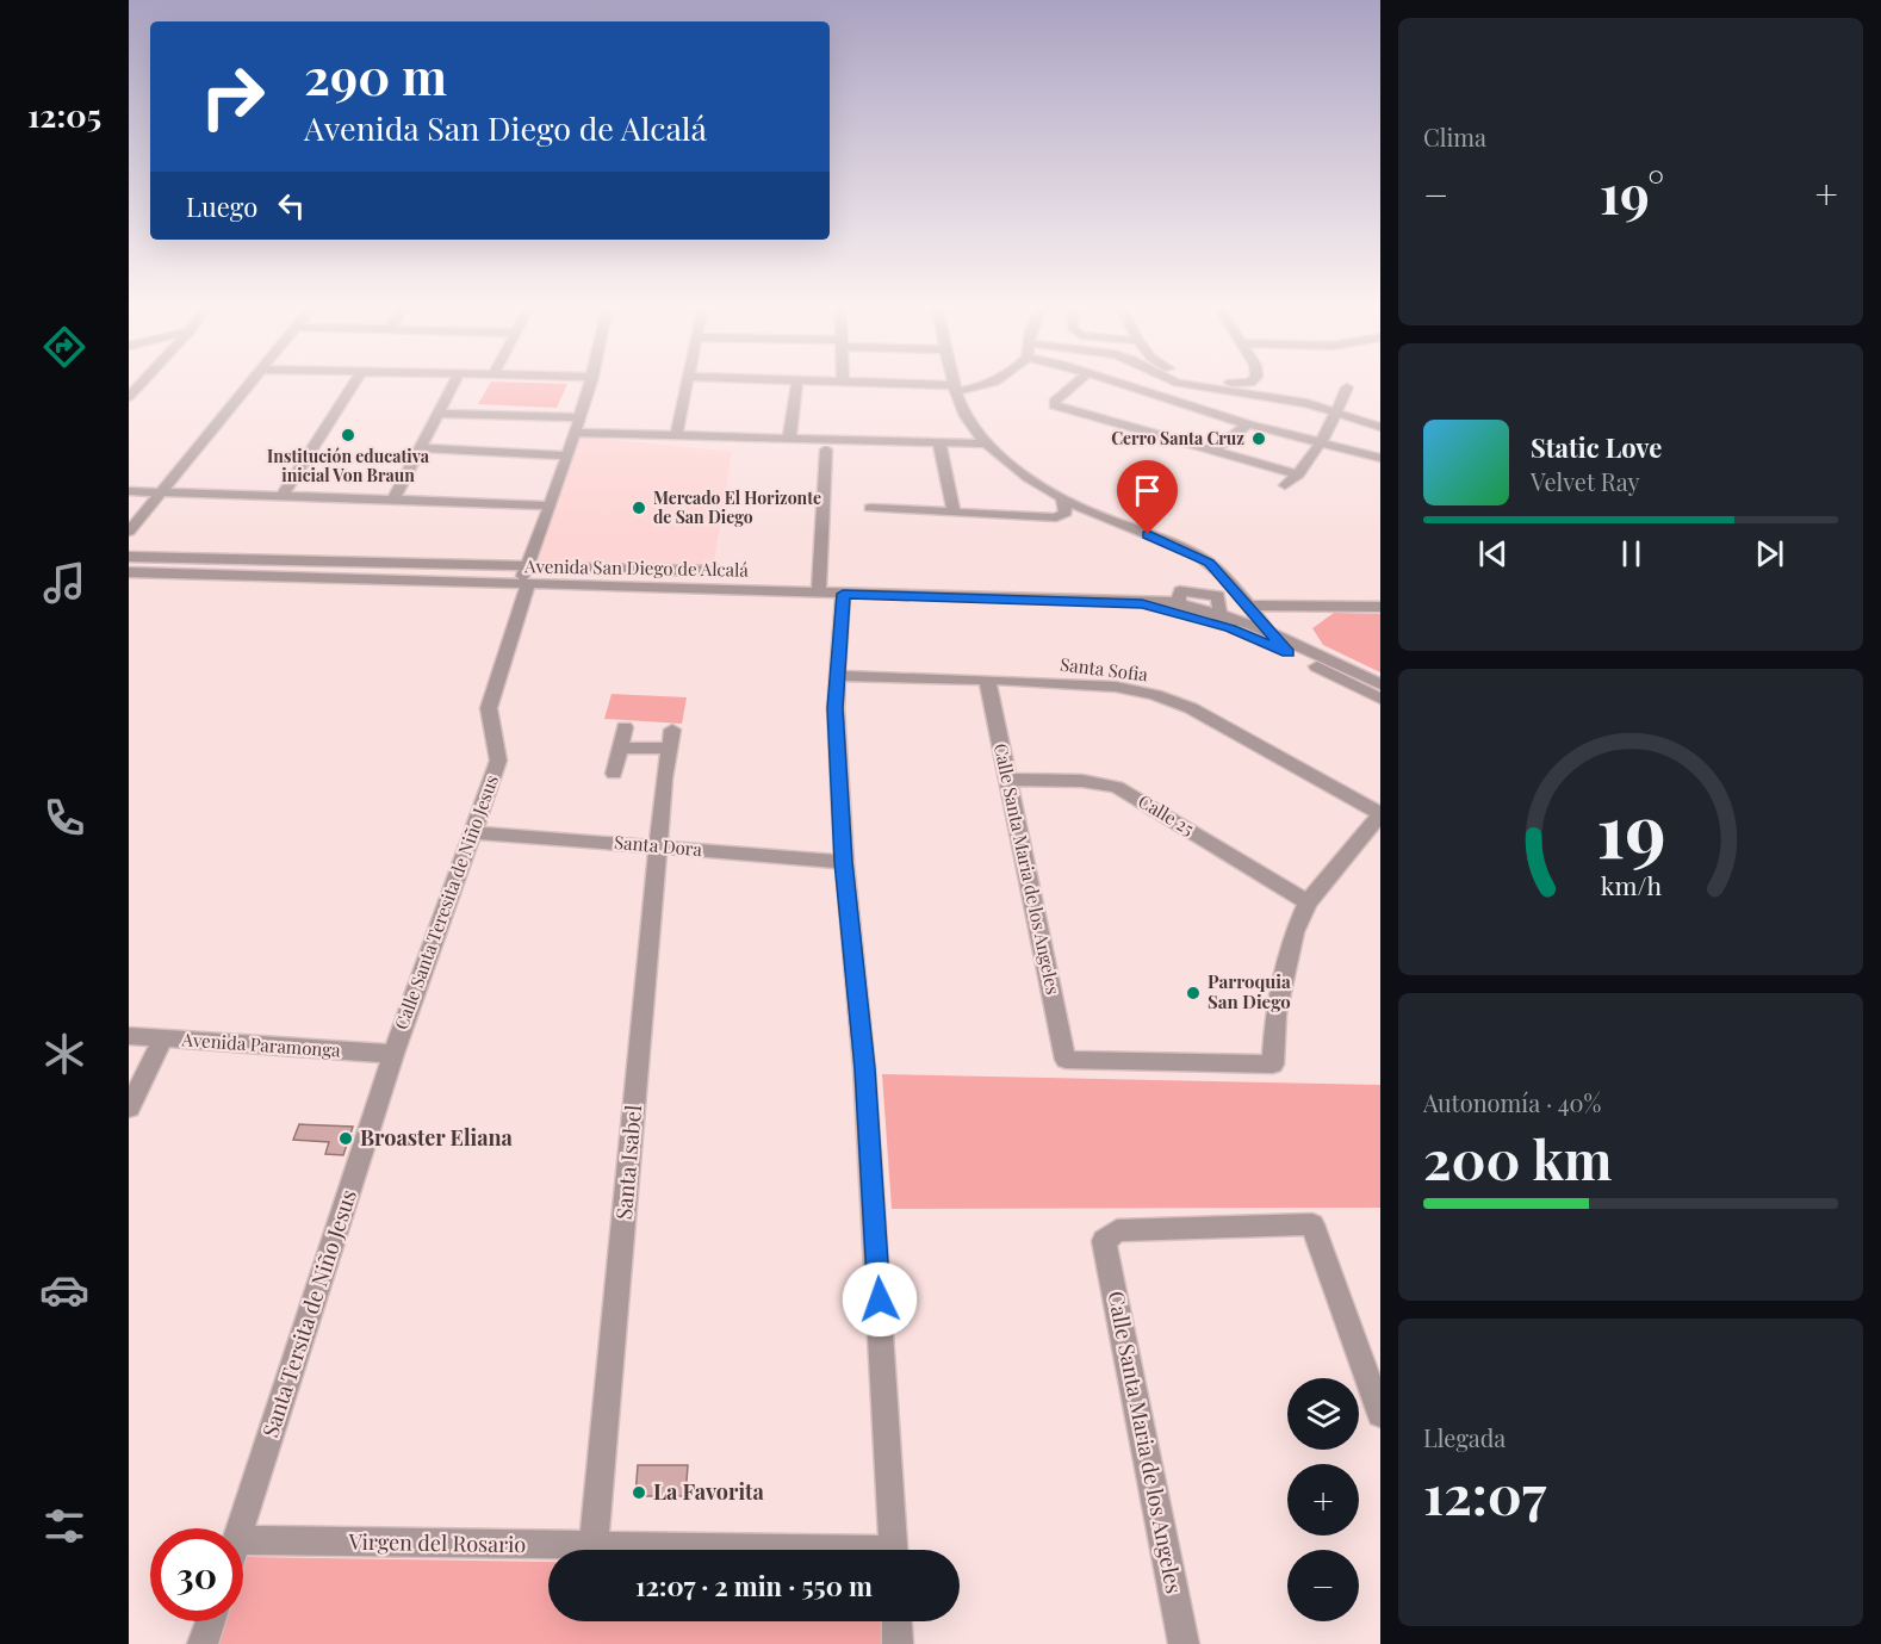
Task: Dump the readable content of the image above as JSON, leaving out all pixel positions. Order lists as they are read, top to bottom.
{
  "streets": {
    "street": [
      "Avenida San Diego de Alcalá",
      "Santa Sofia",
      "Calle 25",
      "Santa Dora",
      "Calle Santa Maria de los Angeles",
      "Calle Santa Teresita de Niño Jesus",
      "Avenida Paramonga",
      "Santa Isabel",
      "Santa Tersita de Niño Jesus",
      "Virgen del Rosario"
    ]
  },
  "crossings": [
    ["Avenida San Diego de Alcalá", "Calle Santa Teresita de Niño Jesus"],
    ["Santa Sofia", "Calle Santa Maria de los Angeles"],
    ["Calle 25", "Calle Santa Maria de los Angeles"],
    ["Santa Dora", "Calle Santa Teresita de Niño Jesus"],
    ["Santa Dora", "Santa Isabel"],
    ["Calle Santa Teresita de Niño Jesus", "Avenida Paramonga"],
    ["Calle Santa Teresita de Niño Jesus", "Santa Tersita de Niño Jesus"],
    ["Avenida Paramonga", "Santa Tersita de Niño Jesus"],
    ["Santa Isabel", "Virgen del Rosario"]
  ],
  "places": [
    "Institución educativa inicial Von Braun",
    "Cerro Santa Cruz",
    "Mercado El Horizonte de San Diego",
    "Parroquia San Diego",
    "Broaster Eliana",
    "La Favorita"
  ],
  "page": {
    "tabs": "12:05",
    "tile": [
      "Clima",
      ["Autonomía · 40%", "200 km"],
      ["Llegada", "12:07"]
    ],
    "turn": ["290 m", "Avenida San Diego de Alcalá"],
    "heat": ["−", "19°", "+"],
    "then": "Luego",
    "song": ["Static Love", "Velvet Ray"],
    "map_buttons": ["+", "−"],
    "limit": "30",
    "trip": "12:07 · 2 min · 550 m",
    "gauge": ["19", "km/h"]
  }
}
